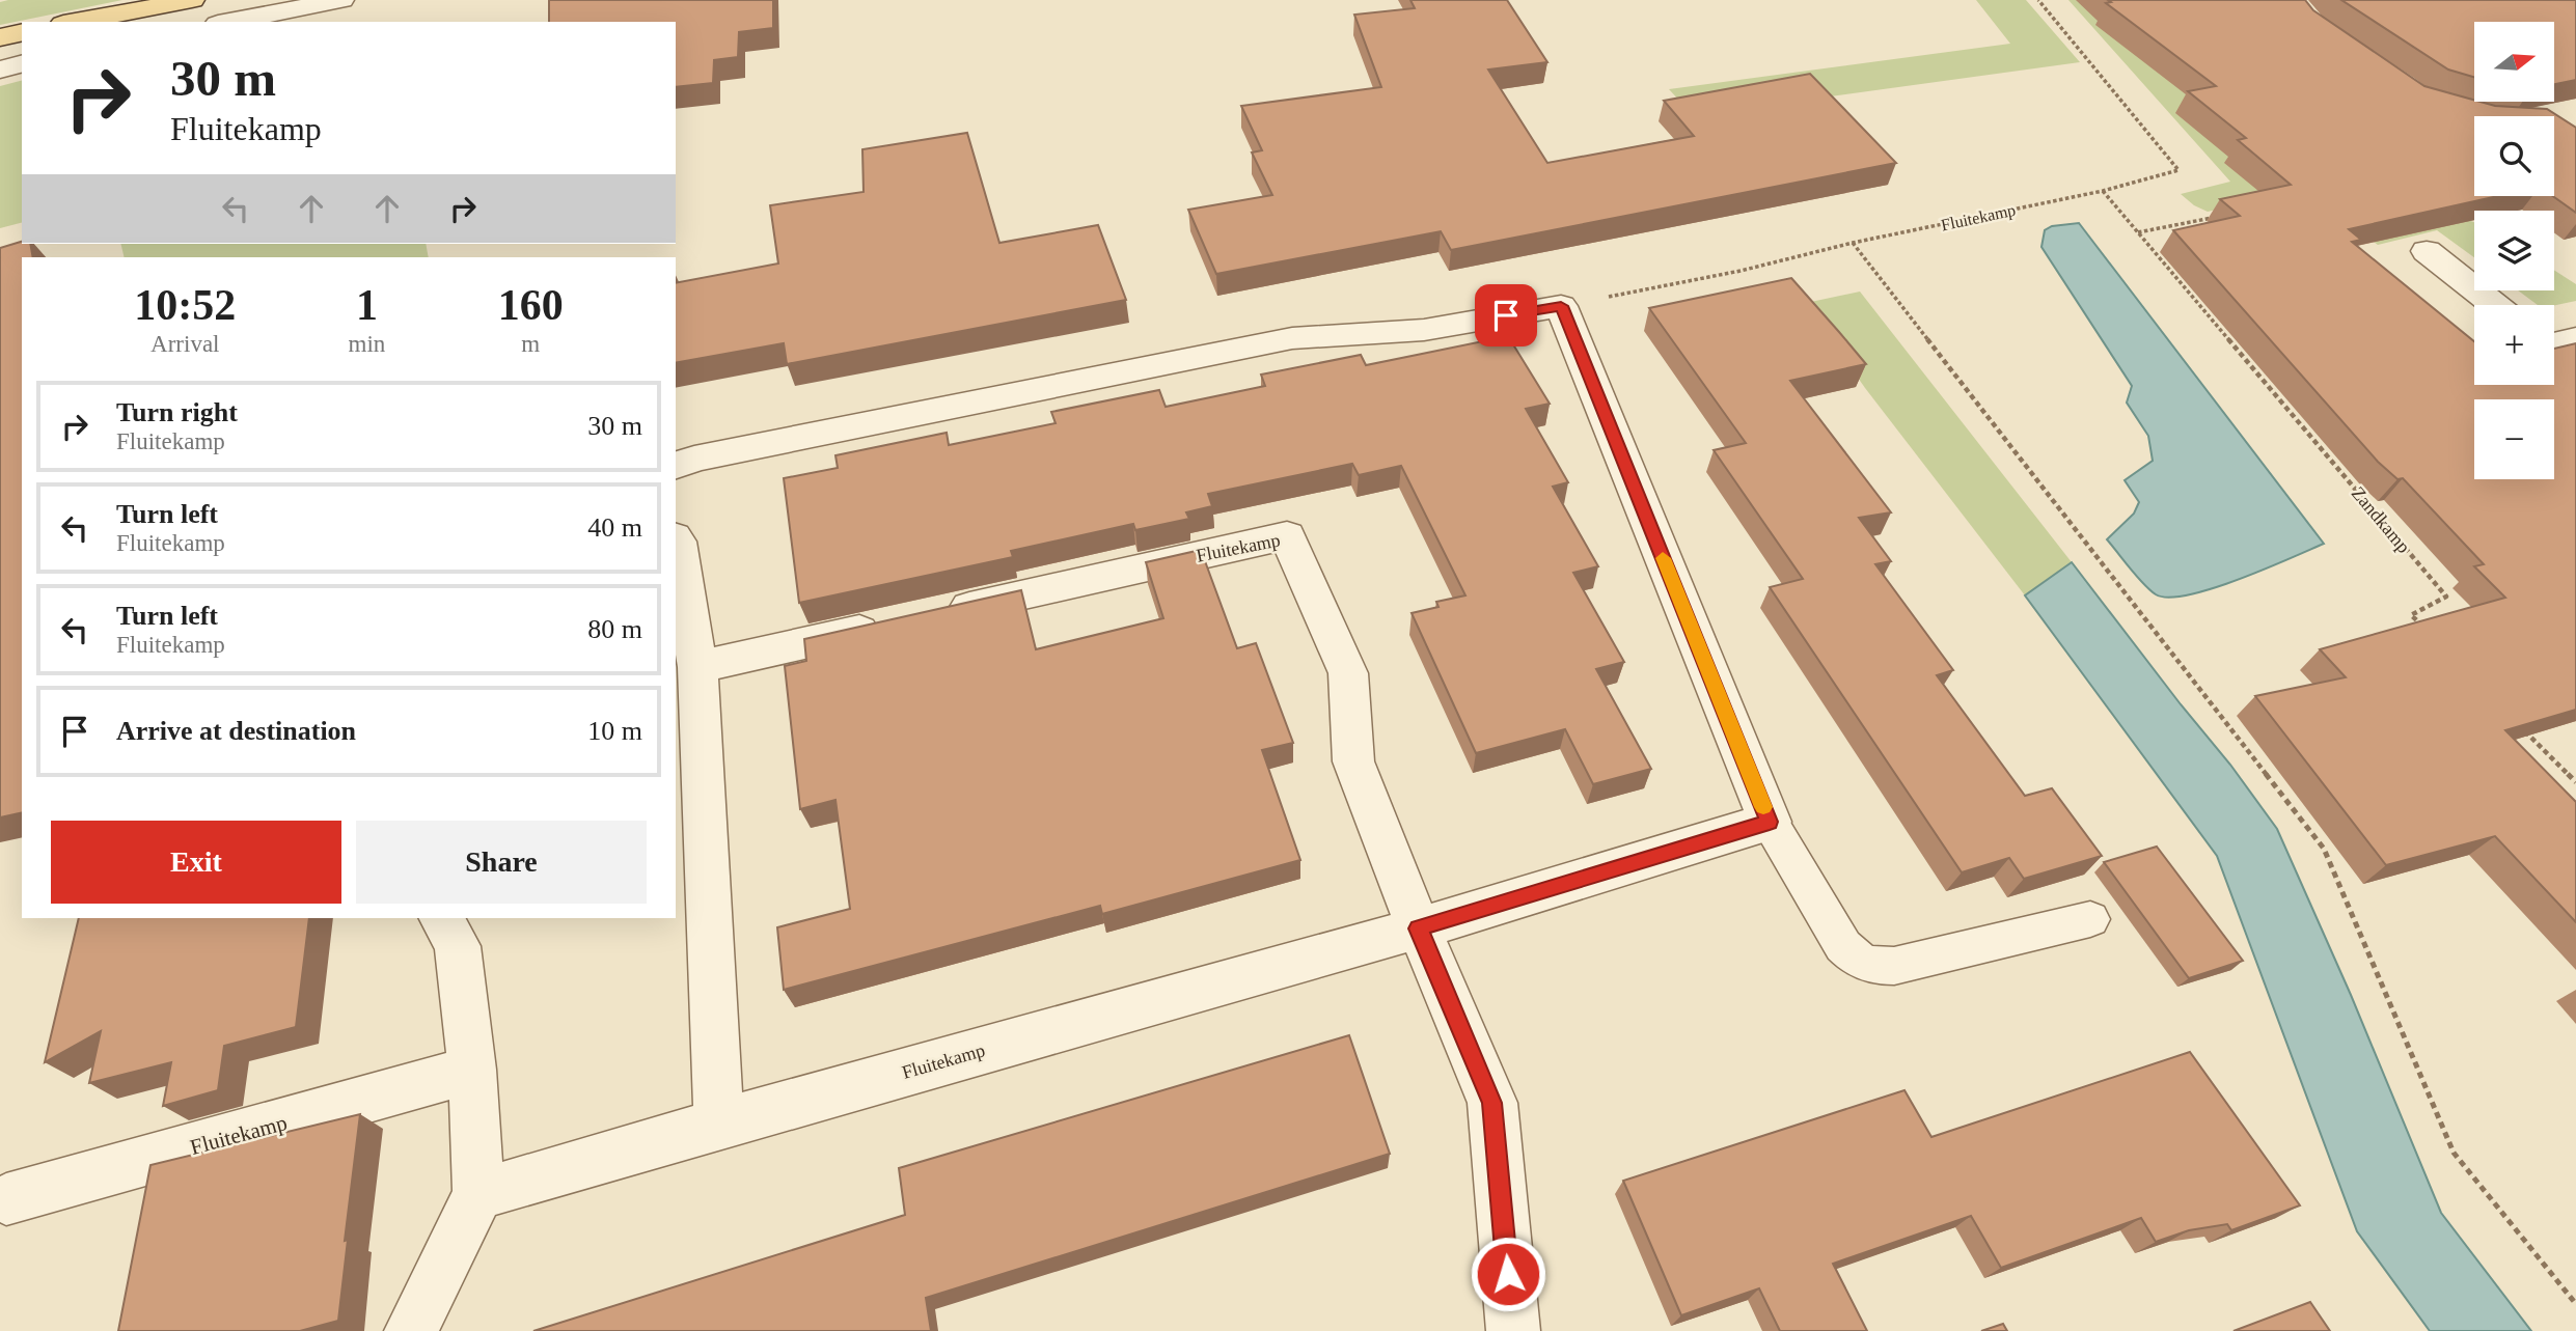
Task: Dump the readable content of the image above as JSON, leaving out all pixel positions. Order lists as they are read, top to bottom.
{
  "streets": {
    "street": ["Fluitekamp"],
    "path": ["Zandkamp"]
  },
  "crossings": [
    ["Fluitekamp", "Zandkamp"]
  ],
  "north": "right",
  "page": {
    "map_buttons": ["+", "−"],
    "turn": ["30 m", "Fluitekamp"],
    "eta": [
      "10:52",
      "Arrival",
      "1",
      "min",
      "160",
      "m"
    ],
    "list": [
      {
        "name": "Turn right",
        "note": "Fluitekamp",
        "value": "30 m"
      },
      {
        "name": "Turn left",
        "note": "Fluitekamp",
        "value": "40 m"
      },
      {
        "name": "Turn left",
        "note": "Fluitekamp",
        "value": "80 m"
      },
      {
        "name": "Arrive at destination",
        "value": "10 m"
      }
    ],
    "buttons": ["Exit", "Share"]
  }
}
